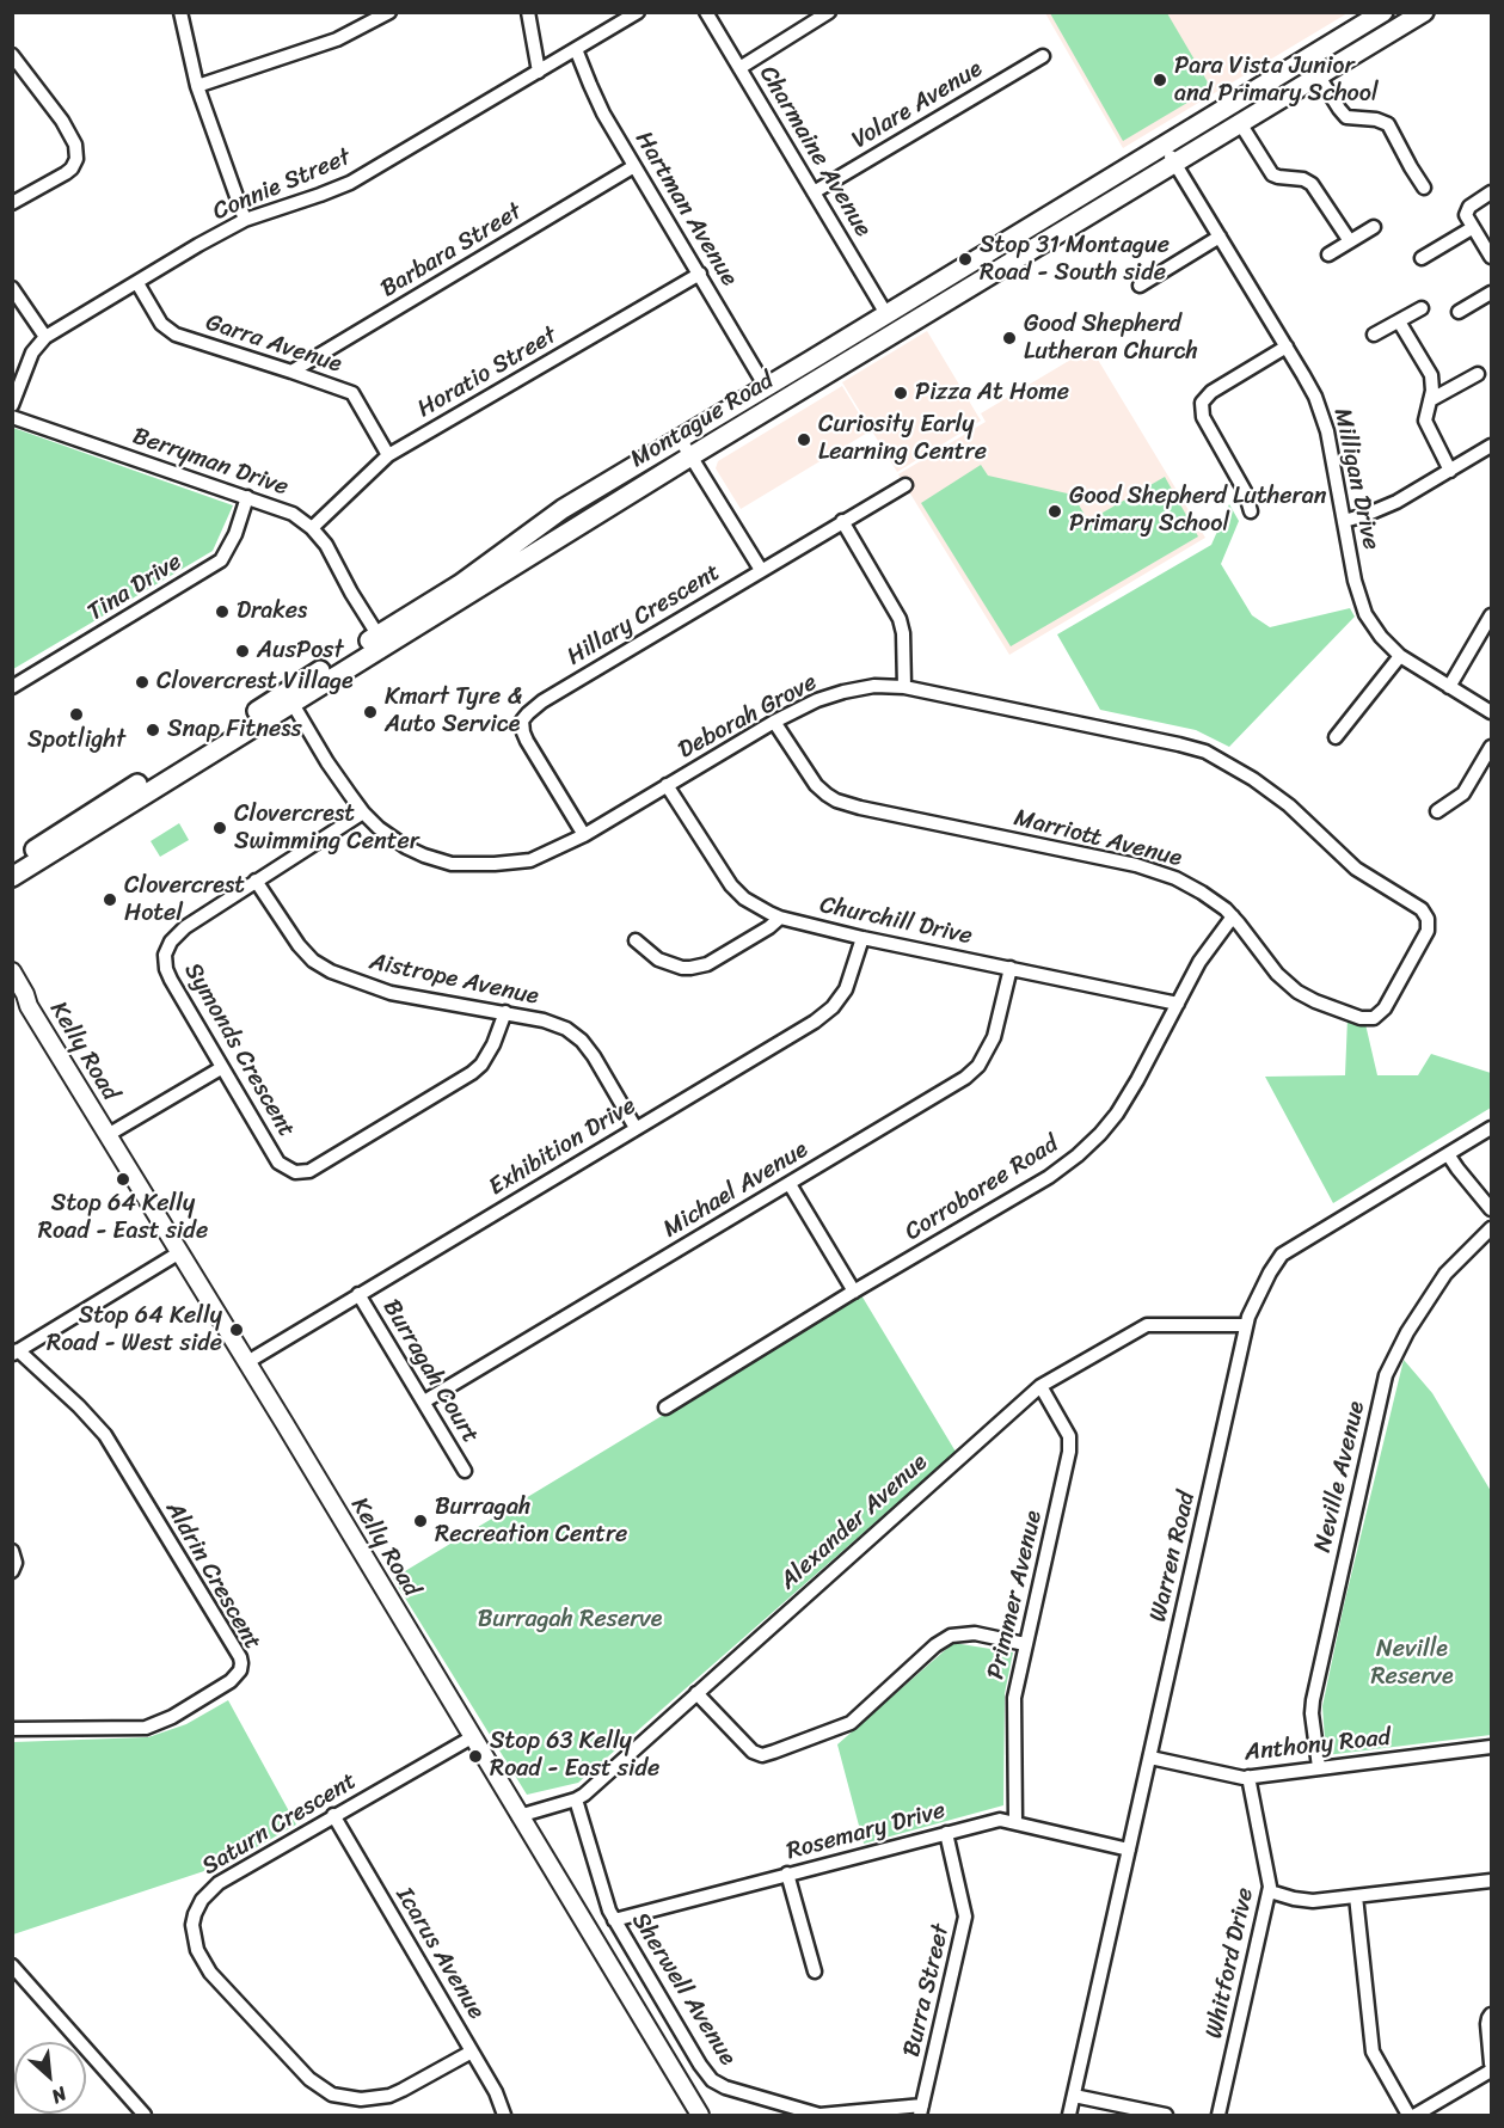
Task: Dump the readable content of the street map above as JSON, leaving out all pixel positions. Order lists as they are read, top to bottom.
{
  "streets": {
    "main road": ["Montague Road"],
    "street": [
      "Volare Avenue",
      "Charmaine Avenue",
      "Connie Street",
      "Hartman Avenue",
      "Barbara Street",
      "Garra Avenue",
      "Horatio Street",
      "Berryman Drive",
      "Milligan Drive",
      "Tina Drive",
      "Hillary Crescent",
      "Deborah Grove",
      "Marriott Avenue",
      "Churchill Drive",
      "Aistrope Avenue",
      "Symonds Crescent",
      "Kelly Road",
      "Exhibition Drive",
      "Corroboree Road",
      "Michael Avenue",
      "Burragah Court",
      "Neville Avenue",
      "Alexander Avenue",
      "Warren Road",
      "Aldrin Crescent",
      "Primmer Avenue",
      "Anthony Road",
      "Saturn Crescent",
      "Rosemary Drive",
      "Icarus Avenue",
      "Whitford Drive",
      "Sherwell Avenue",
      "Burra Street"
    ]
  },
  "crossings": [
    ["Volare Avenue", "Charmaine Avenue"],
    ["Charmaine Avenue", "Montague Road"],
    ["Connie Street", "Hartman Avenue"],
    ["Connie Street", "Garra Avenue"],
    ["Hartman Avenue", "Barbara Street"],
    ["Hartman Avenue", "Horatio Street"],
    ["Hartman Avenue", "Montague Road"],
    ["Barbara Street", "Garra Avenue"],
    ["Garra Avenue", "Horatio Street"],
    ["Horatio Street", "Berryman Drive"],
    ["Montague Road", "Berryman Drive"],
    ["Montague Road", "Milligan Drive"],
    ["Montague Road", "Deborah Grove"],
    ["Berryman Drive", "Tina Drive"],
    ["Hillary Crescent", "Deborah Grove"],
    ["Deborah Grove", "Marriott Avenue"],
    ["Deborah Grove", "Churchill Drive"],
    ["Deborah Grove", "Symonds Crescent"],
    ["Marriott Avenue", "Corroboree Road"],
    ["Churchill Drive", "Exhibition Drive"],
    ["Churchill Drive", "Corroboree Road"],
    ["Churchill Drive", "Michael Avenue"],
    ["Aistrope Avenue", "Symonds Crescent"],
    ["Aistrope Avenue", "Exhibition Drive"],
    ["Kelly Road", "Exhibition Drive"],
    ["Kelly Road", "Alexander Avenue"],
    ["Kelly Road", "Saturn Crescent"],
    ["Exhibition Drive", "Burragah Court"],
    ["Michael Avenue", "Burragah Court"],
    ["Neville Avenue", "Anthony Road"],
    ["Alexander Avenue", "Warren Road"],
    ["Alexander Avenue", "Primmer Avenue"],
    ["Alexander Avenue", "Sherwell Avenue"],
    ["Warren Road", "Anthony Road"],
    ["Warren Road", "Rosemary Drive"],
    ["Primmer Avenue", "Rosemary Drive"],
    ["Anthony Road", "Whitford Drive"],
    ["Saturn Crescent", "Icarus Avenue"],
    ["Rosemary Drive", "Sherwell Avenue"],
    ["Rosemary Drive", "Burra Street"],
    ["Sherwell Avenue", "Burra Street"]
  ],
  "parks": ["Burragah Reserve", "Neville Reserve"],
  "places": [
    "Para Vista Junior and Primary School",
    "Stop 31 Montague Road - South side",
    "Good Shepherd Lutheran Church",
    "Pizza At Home",
    "Curiosity Early Learning Centre",
    "Good Shepherd Lutheran Primary School",
    "Drakes",
    "AusPost",
    "Clovercrest Village",
    "Kmart Tyre & Auto Service",
    "Spotlight",
    "Snap Fitness",
    "Clovercrest Swimming Center",
    "Clovercrest Hotel",
    "Stop 64 Kelly Road - East side",
    "Stop 64 Kelly Road - West side",
    "Burragah Recreation Centre",
    "Stop 63 Kelly Road - East side"
  ],
  "north": "bottom right"
}
